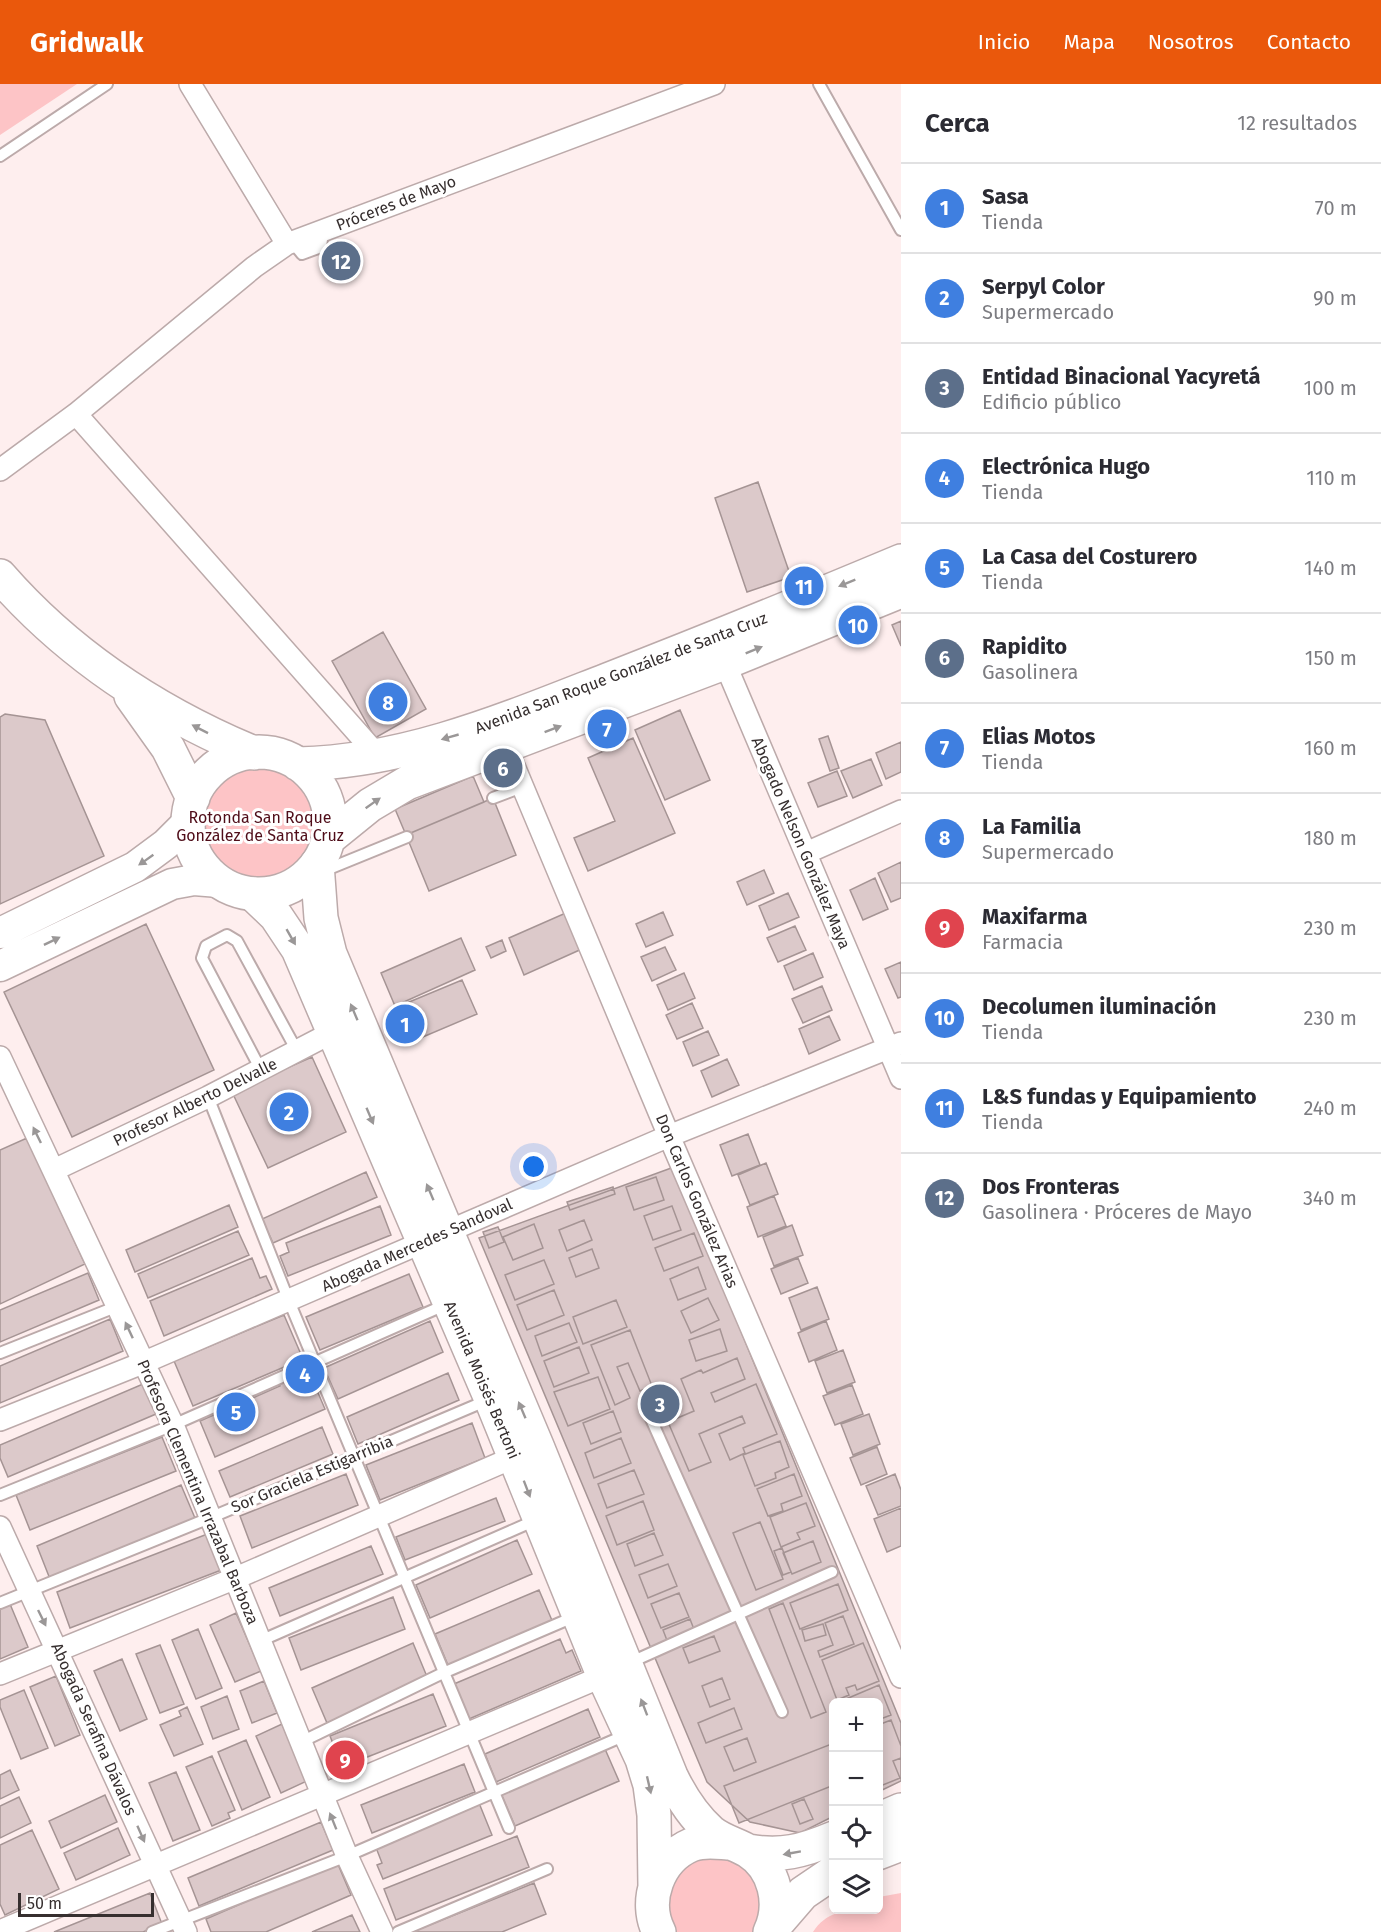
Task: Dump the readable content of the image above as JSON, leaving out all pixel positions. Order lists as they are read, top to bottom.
{
  "streets": {
    "main road": ["Avenida San Roque González de Santa Cruz", "Avenida Moisés Bertoni"],
    "street": [
      "Próceres de Mayo",
      "Abogado Nelson González Maya",
      "Profesor Alberto Delvalle",
      "Don Carlos González Arias",
      "Abogada Mercedes Sandoval",
      "Profesora Clementina Irrazabal Barboza",
      "Abogada Serafina Dávalos"
    ],
    "lane": ["Sor Graciela Estigarribia"]
  },
  "crossings": [
    ["Avenida San Roque González de Santa Cruz", "Abogado Nelson González Maya"],
    ["Avenida San Roque González de Santa Cruz", "Don Carlos González Arias"],
    ["Avenida San Roque González de Santa Cruz", "Avenida Moisés Bertoni"],
    ["Abogado Nelson González Maya", "Abogada Mercedes Sandoval"],
    ["Profesor Alberto Delvalle", "Avenida Moisés Bertoni"],
    ["Profesor Alberto Delvalle", "Profesora Clementina Irrazabal Barboza"],
    ["Don Carlos González Arias", "Abogada Mercedes Sandoval"],
    ["Abogada Mercedes Sandoval", "Avenida Moisés Bertoni"],
    ["Abogada Mercedes Sandoval", "Profesora Clementina Irrazabal Barboza"],
    ["Avenida Moisés Bertoni", "Sor Graciela Estigarribia"],
    ["Sor Graciela Estigarribia", "Profesora Clementina Irrazabal Barboza"],
    ["Sor Graciela Estigarribia", "Abogada Serafina Dávalos"]
  ],
  "one_way": ["Abogada Serafina Dávalos"],
  "parks": ["Rotonda San Roque González de Santa Cruz"],
  "scale_bar": "50 m",
  "page": {
    "header": "Gridwalk",
    "nav": [
      "Inicio",
      "Mapa",
      "Nosotros",
      "Contacto"
    ],
    "heading": ["Cerca", "12 resultados"],
    "list": [
      {
        "mark": "1",
        "name": "Sasa",
        "note": "Tienda",
        "value": "70 m"
      },
      {
        "mark": "2",
        "name": "Serpyl Color",
        "note": "Supermercado",
        "value": "90 m"
      },
      {
        "mark": "3",
        "name": "Entidad Binacional Yacyretá",
        "note": "Edificio público",
        "value": "100 m"
      },
      {
        "mark": "4",
        "name": "Electrónica Hugo",
        "note": "Tienda",
        "value": "110 m"
      },
      {
        "mark": "5",
        "name": "La Casa del Costurero",
        "note": "Tienda",
        "value": "140 m"
      },
      {
        "mark": "6",
        "name": "Rapidito",
        "note": "Gasolinera",
        "value": "150 m"
      },
      {
        "mark": "7",
        "name": "Elias Motos",
        "note": "Tienda",
        "value": "160 m"
      },
      {
        "mark": "8",
        "name": "La Familia",
        "note": "Supermercado",
        "value": "180 m"
      },
      {
        "mark": "9",
        "name": "Maxifarma",
        "note": "Farmacia",
        "value": "230 m"
      },
      {
        "mark": "10",
        "name": "Decolumen iluminación",
        "note": "Tienda",
        "value": "230 m"
      },
      {
        "mark": "11",
        "name": "L&S fundas y Equipamiento",
        "note": "Tienda",
        "value": "240 m"
      },
      {
        "mark": "12",
        "name": "Dos Fronteras",
        "note": "Gasolinera · Próceres de Mayo",
        "value": "340 m"
      }
    ],
    "pins": [
      "12",
      "11",
      "10",
      "8",
      "7",
      "6",
      "1",
      "2",
      "4",
      "3",
      "5",
      "9"
    ],
    "map_buttons": ["+", "−"],
    "scale": "50 m"
  }
}
